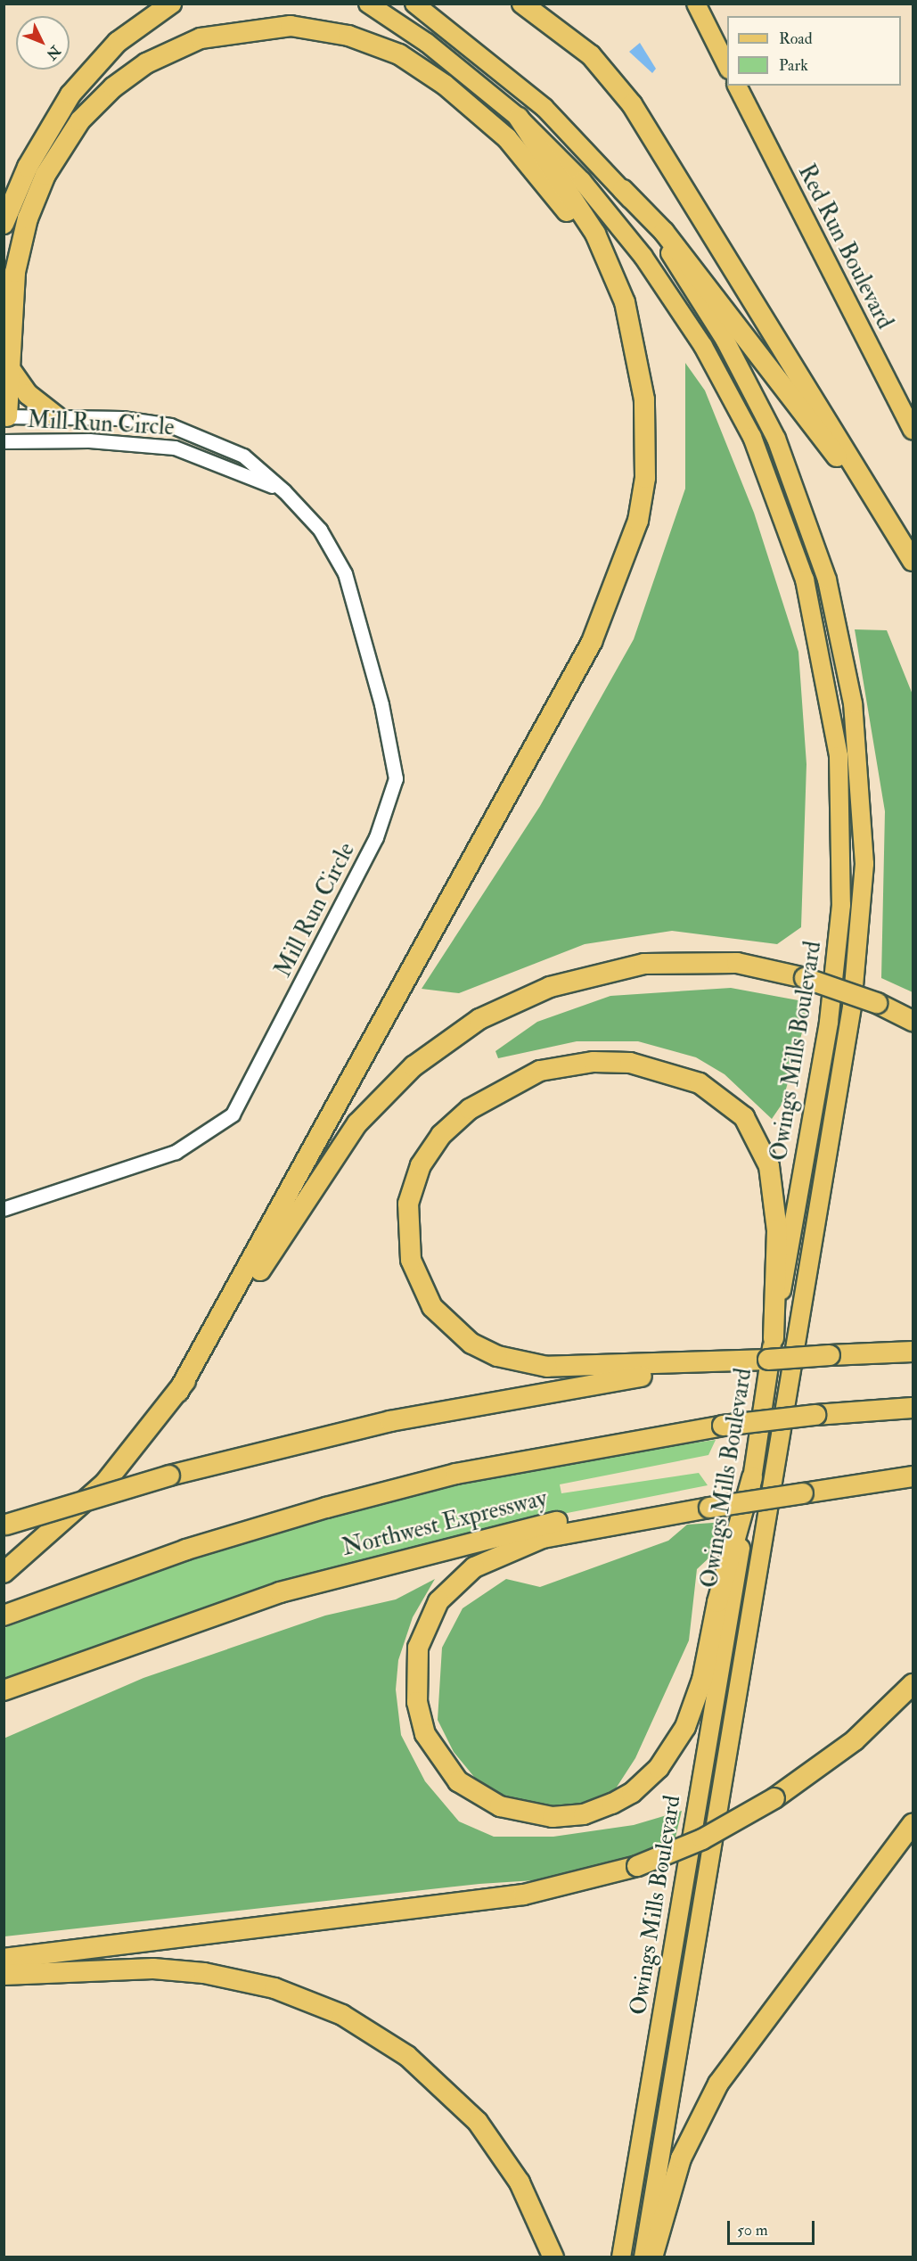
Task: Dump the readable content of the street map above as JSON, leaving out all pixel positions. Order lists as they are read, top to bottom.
{
  "streets": {
    "highway": ["Northwest Expressway"],
    "main road": ["Red Run Boulevard", "Owings Mills Boulevard"],
    "street": ["Mill Run Circle"]
  },
  "legend": ["Road", "Park"],
  "scale_bar": "50 m",
  "north": "bottom right"
}
